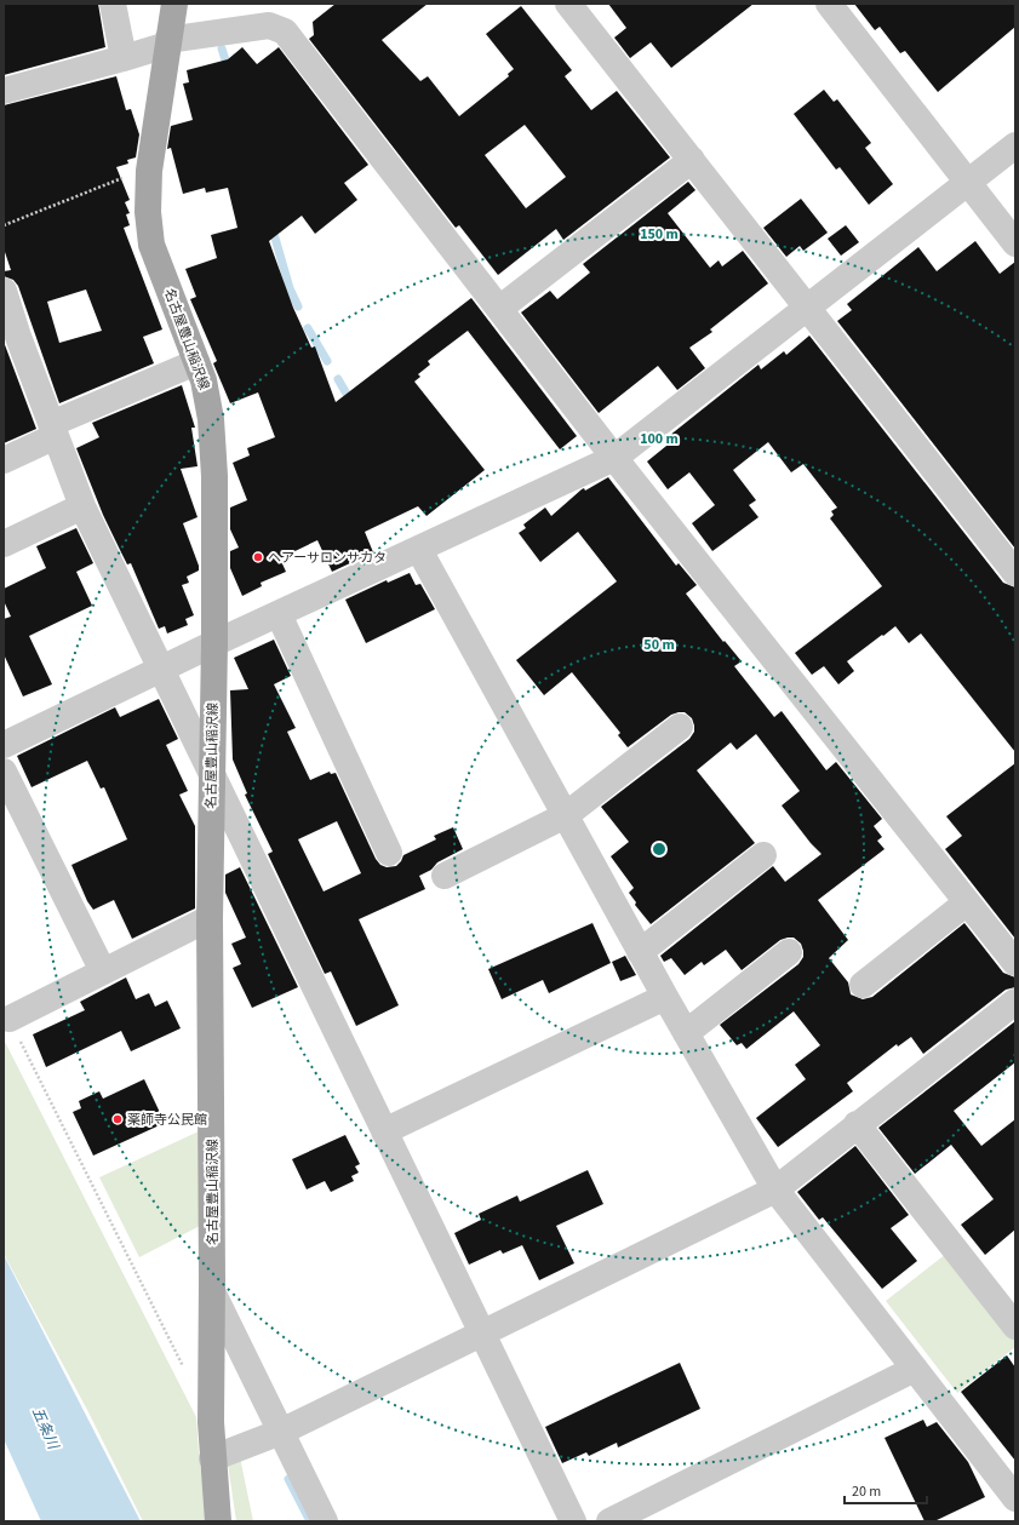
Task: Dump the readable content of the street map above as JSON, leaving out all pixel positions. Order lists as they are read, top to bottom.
{
  "streets": {
    "main road": ["名古屋豊山稲沢線"]
  },
  "water": ["五条川"],
  "places": ["ヘアーサロンサカタ", "薬師寺公民館"],
  "scale_bar": "20 m",
  "rings": ["150 m", "100 m", "50 m"]
}
